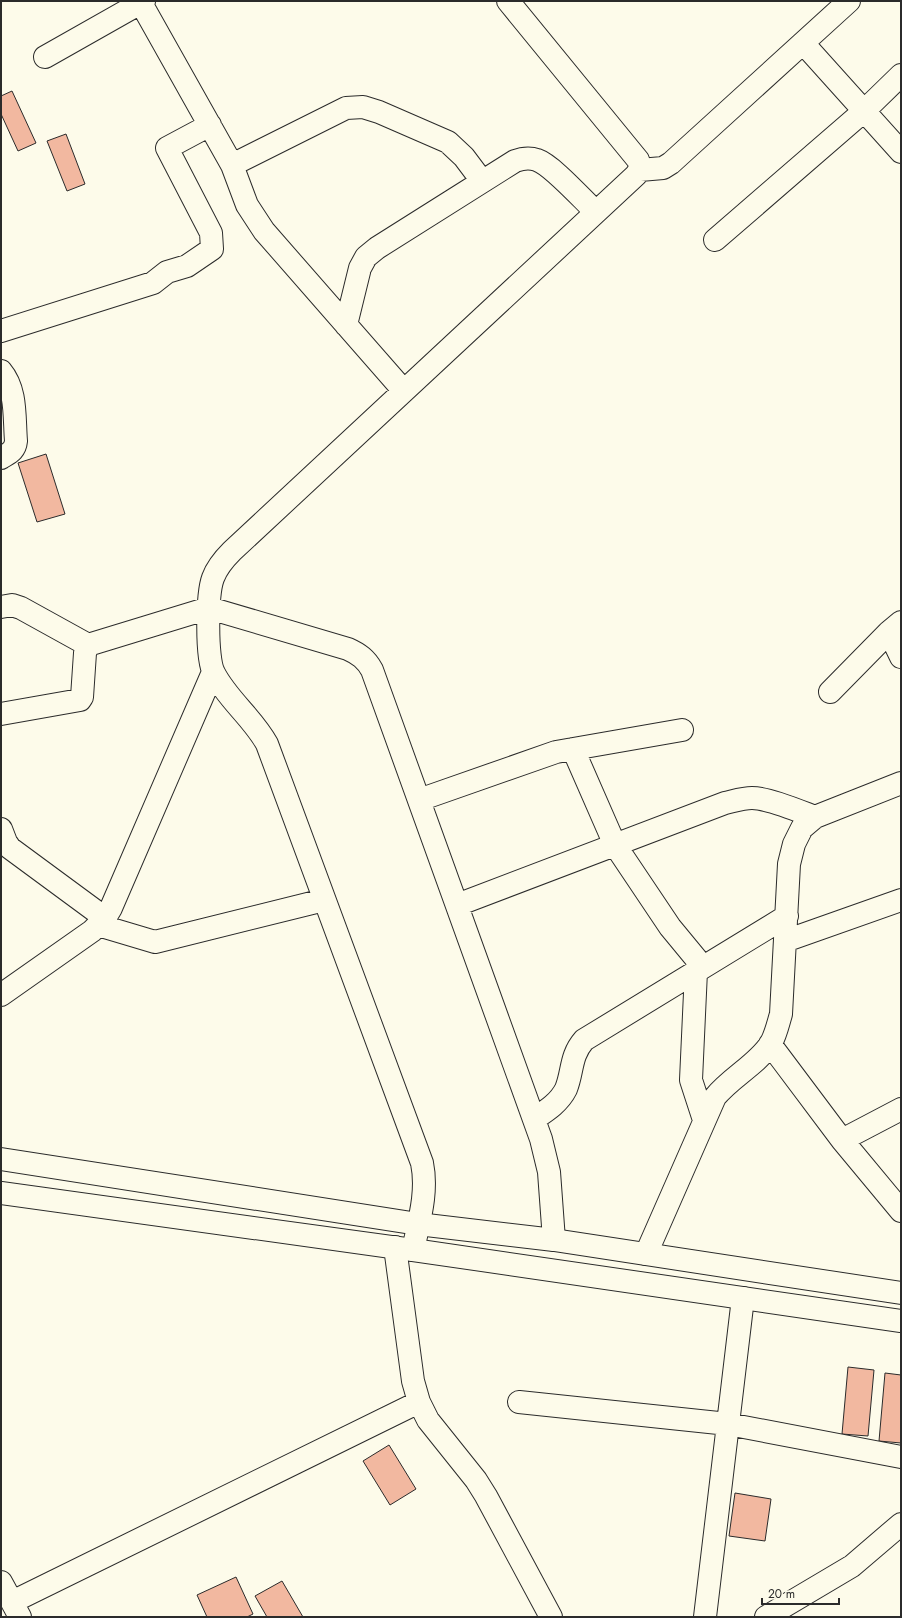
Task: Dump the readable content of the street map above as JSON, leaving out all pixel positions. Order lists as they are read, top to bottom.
{
  "scale_bar": "20 m"
}
